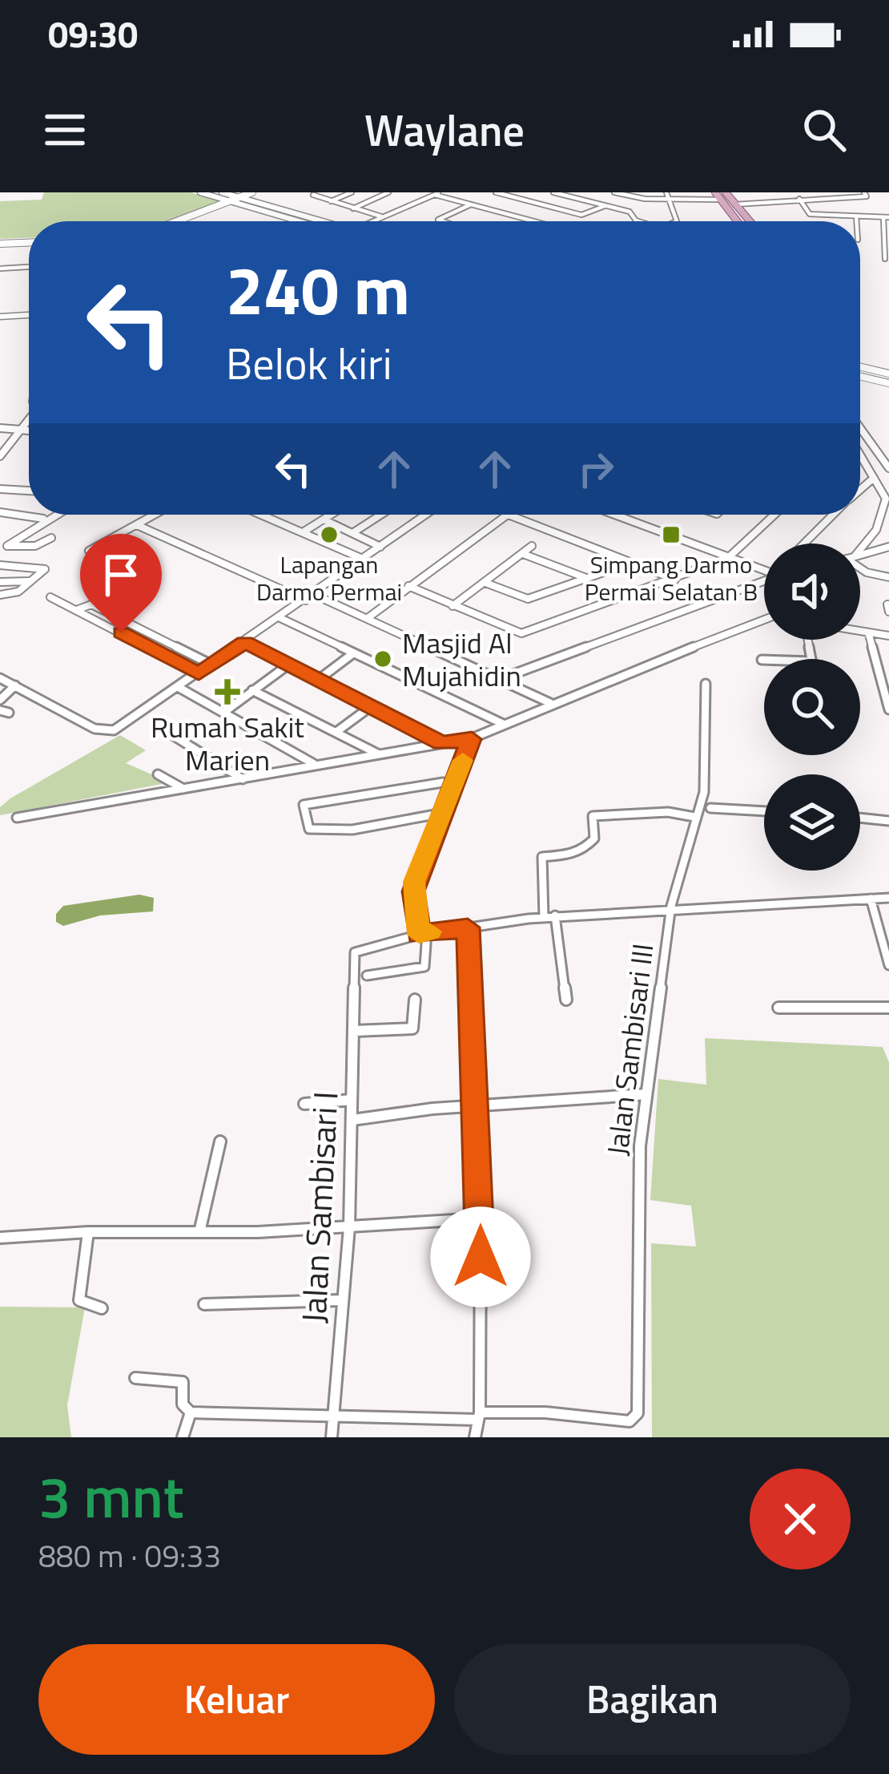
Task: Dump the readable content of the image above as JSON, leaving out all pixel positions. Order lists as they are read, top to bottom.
{
  "streets": {
    "street": ["Jalan Sambisari III", "Jalan Sambisari I"]
  },
  "places": {
    "other": ["Lapangan Darmo Permai", "Masjid Al Mujahidin"],
    "transit": ["Simpang Darmo Permai Selatan B"],
    "health": ["Rumah Sakit Marien"]
  },
  "page": {
    "status": "09:30",
    "header": "Waylane",
    "turn": ["240 m", "Belok kiri"],
    "heading": ["3 mnt", "880 m · 09:33"],
    "buttons": ["Keluar", "Bagikan"]
  }
}
